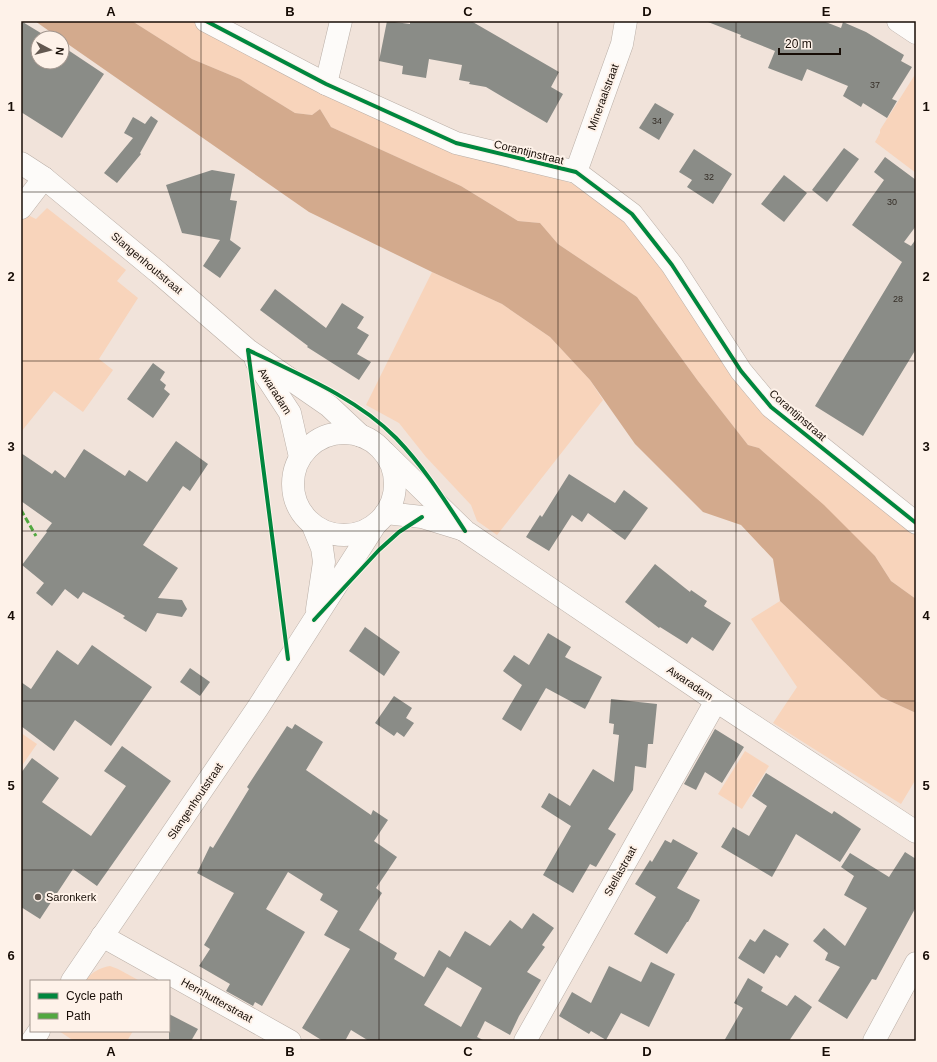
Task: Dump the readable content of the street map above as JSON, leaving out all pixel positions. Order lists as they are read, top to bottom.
{
  "streets": {
    "street": [
      "Mineraalstraat",
      "Corantijnstraat",
      "Slangenhoutstraat",
      "Awaradam",
      "Stellastraat",
      "Hernhutterstraat"
    ]
  },
  "crossings": [
    ["Mineraalstraat", "Corantijnstraat"],
    ["Slangenhoutstraat", "Awaradam"],
    ["Slangenhoutstraat", "Hernhutterstraat"],
    ["Awaradam", "Stellastraat"]
  ],
  "places": ["Saronkerk"],
  "house_numbers": [
    "37",
    "34",
    "32",
    "30",
    "28"
  ],
  "legend": ["Cycle path", "Path"],
  "scale_bar": "20 m",
  "north": "right",
  "grid": {
    "columns": [
      "A",
      "B",
      "C",
      "D",
      "E"
    ],
    "rows": [
      "1",
      "2",
      "3",
      "4",
      "5",
      "6"
    ]
  }
}
